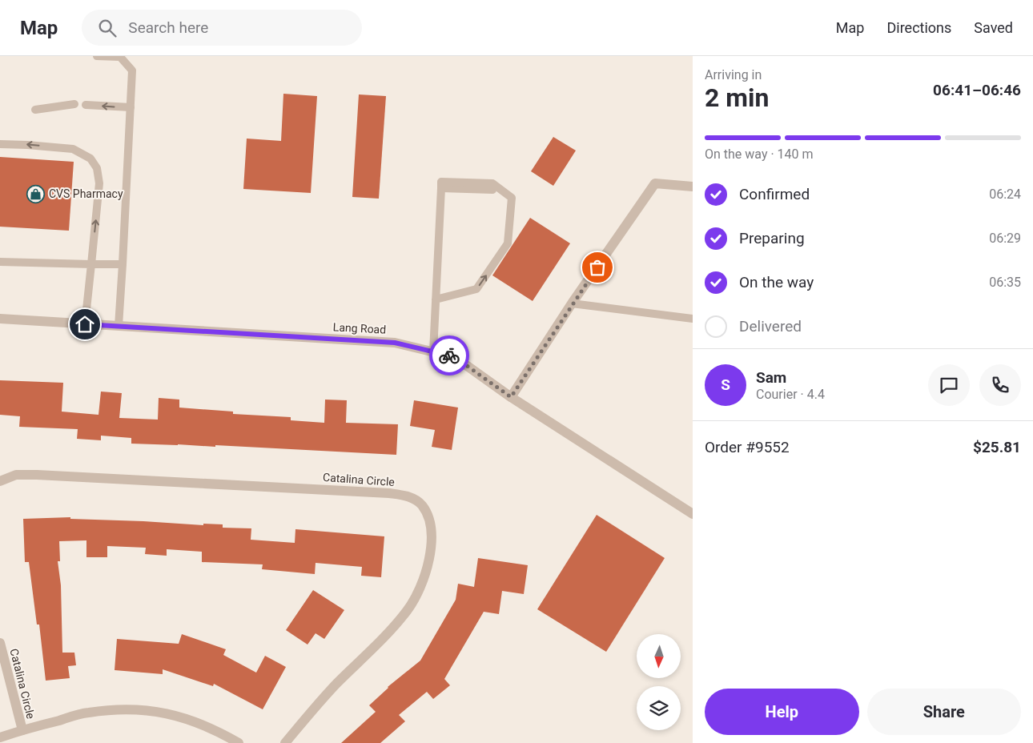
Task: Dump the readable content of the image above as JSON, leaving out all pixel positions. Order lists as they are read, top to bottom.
{
  "streets": {
    "street": ["Lang Road", "Catalina Circle"]
  },
  "places": {
    "shop": ["CVS Pharmacy"]
  },
  "north": "bottom",
  "page": {
    "header": "Map",
    "search": "Search here",
    "nav": ["Map", "Directions", "Saved"],
    "heading": ["2 min", "Arriving in", "06:41–06:46"],
    "panel": [
      "Sam",
      "Courier · 4.4",
      "Order #9552",
      "$25.81"
    ],
    "bar": "On the way · 140 m",
    "list": [
      ["Confirmed", "06:24"],
      ["Preparing", "06:29"],
      ["On the way", "06:35"],
      "Delivered"
    ],
    "round": "S",
    "buttons": ["Help", "Share"]
  }
}
